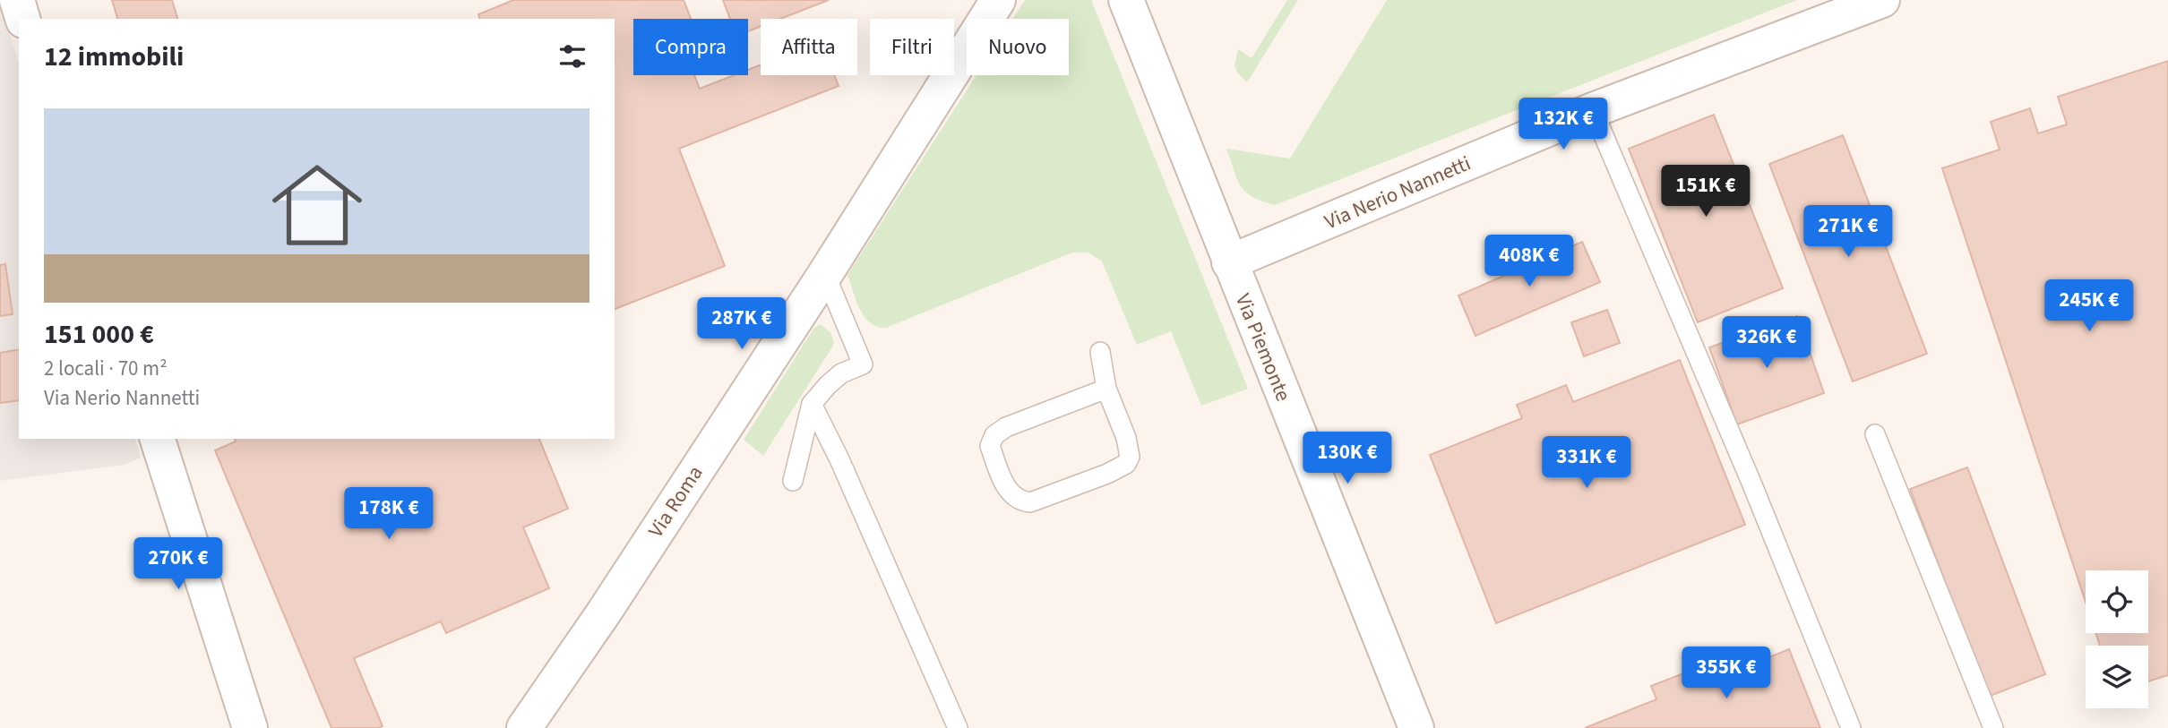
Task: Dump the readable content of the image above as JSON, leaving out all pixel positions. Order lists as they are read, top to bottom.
{
  "streets": {
    "street": ["Via Nerio Nannetti", "Via Piemonte", "Via Roma"]
  },
  "crossings": [
    ["Via Nerio Nannetti", "Via Piemonte"]
  ],
  "page": {
    "chip": [
      "Compra",
      "Affitta",
      "Filtri",
      "Nuovo"
    ],
    "heading": "12 immobili",
    "list": [
      {
        "name": "151 000 €",
        "note": "2 locali · 70 m² · Via Nerio Nannetti"
      }
    ],
    "price": [
      "132K €",
      "151K €",
      "271K €",
      "408K €",
      "245K €",
      "287K €",
      "326K €",
      "130K €",
      "331K €",
      "178K €",
      "270K €",
      "355K €"
    ]
  }
}
